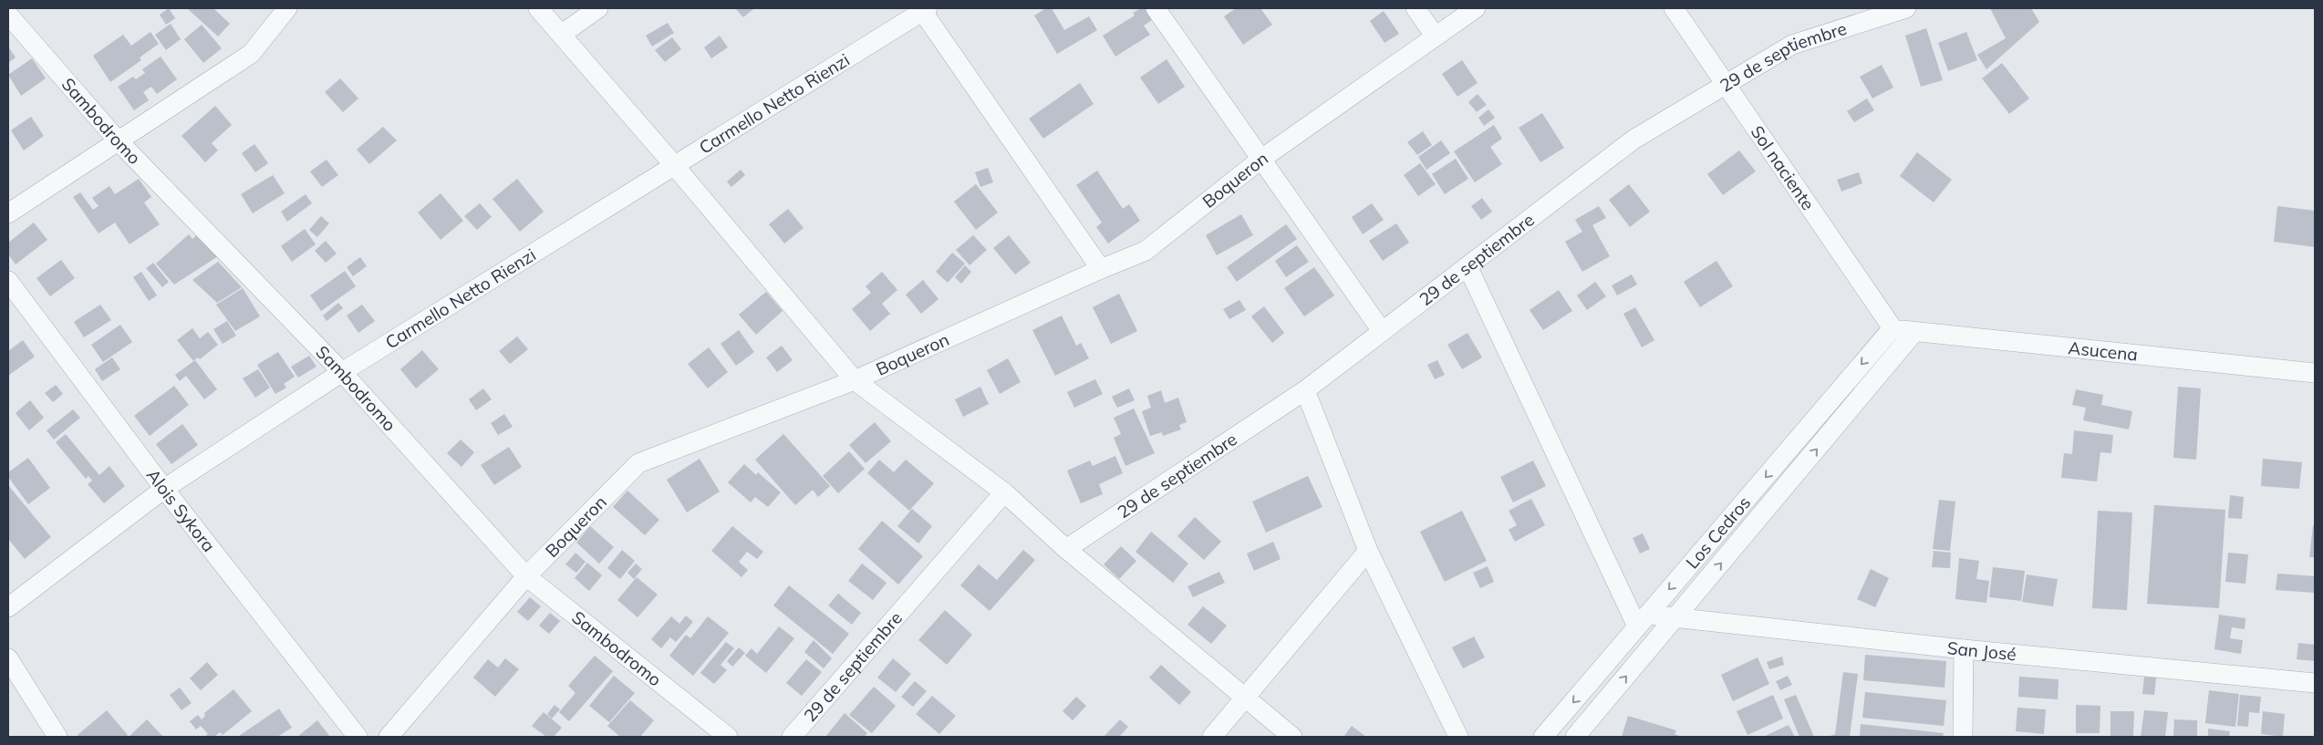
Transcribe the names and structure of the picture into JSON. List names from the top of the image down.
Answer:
{
  "streets": {
    "street": [
      "29 de septiembre",
      "Carmello Netto Rienzi",
      "Sambodromo",
      "Sol naciente",
      "Boqueron",
      "Asucena",
      "Alois Sykora",
      "Los Cedros",
      "San José"
    ]
  },
  "crossings": [
    ["29 de septiembre", "Sol naciente"],
    ["Carmello Netto Rienzi", "Sambodromo"],
    ["Carmello Netto Rienzi", "Alois Sykora"],
    ["Sambodromo", "Boqueron"],
    ["Sol naciente", "Asucena"],
    ["Sol naciente", "Los Cedros"],
    ["Asucena", "Los Cedros"],
    ["Los Cedros", "San José"]
  ]
}
